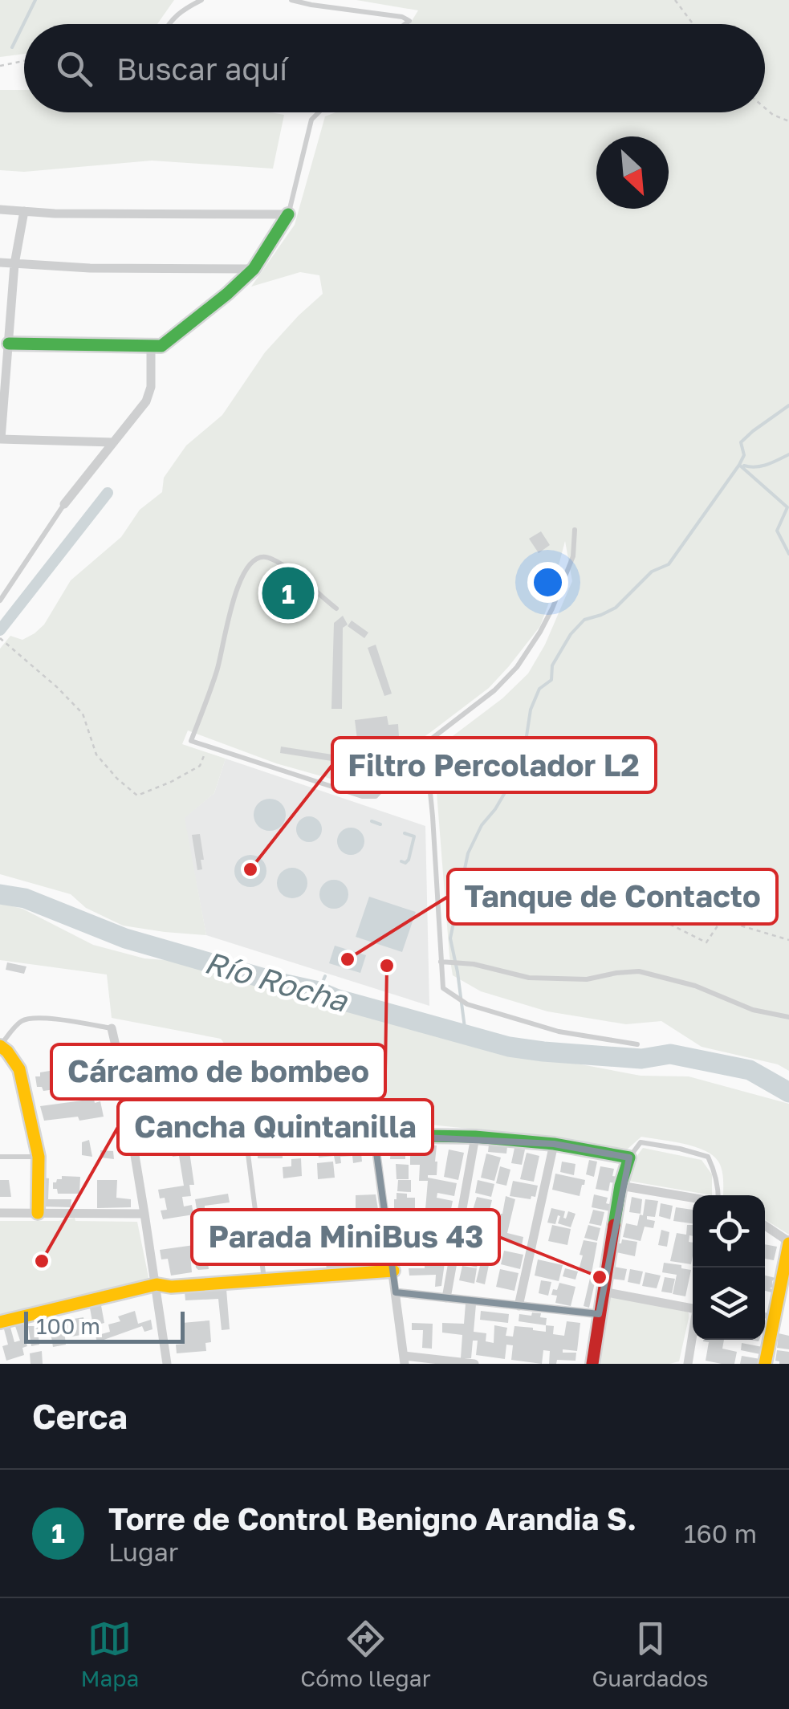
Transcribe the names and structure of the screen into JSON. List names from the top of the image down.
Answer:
{
  "water": ["Río Rocha"],
  "places": [
    "Filtro Percolador L2",
    "Tanque de Contacto",
    "Cárcamo de bombeo",
    "Cancha Quintanilla",
    "Parada MiniBus 43"
  ],
  "scale_bar": "100 m",
  "north": "bottom right",
  "page": {
    "search": "Buscar aquí",
    "pins": "1",
    "scale": "100 m",
    "heading": "Cerca",
    "list": [
      {
        "mark": "1",
        "name": "Torre de Control Benigno Arandia S.",
        "note": "Lugar",
        "value": "160 m"
      }
    ],
    "nav": ["Mapa", "Cómo llegar", "Guardados"]
  }
}
